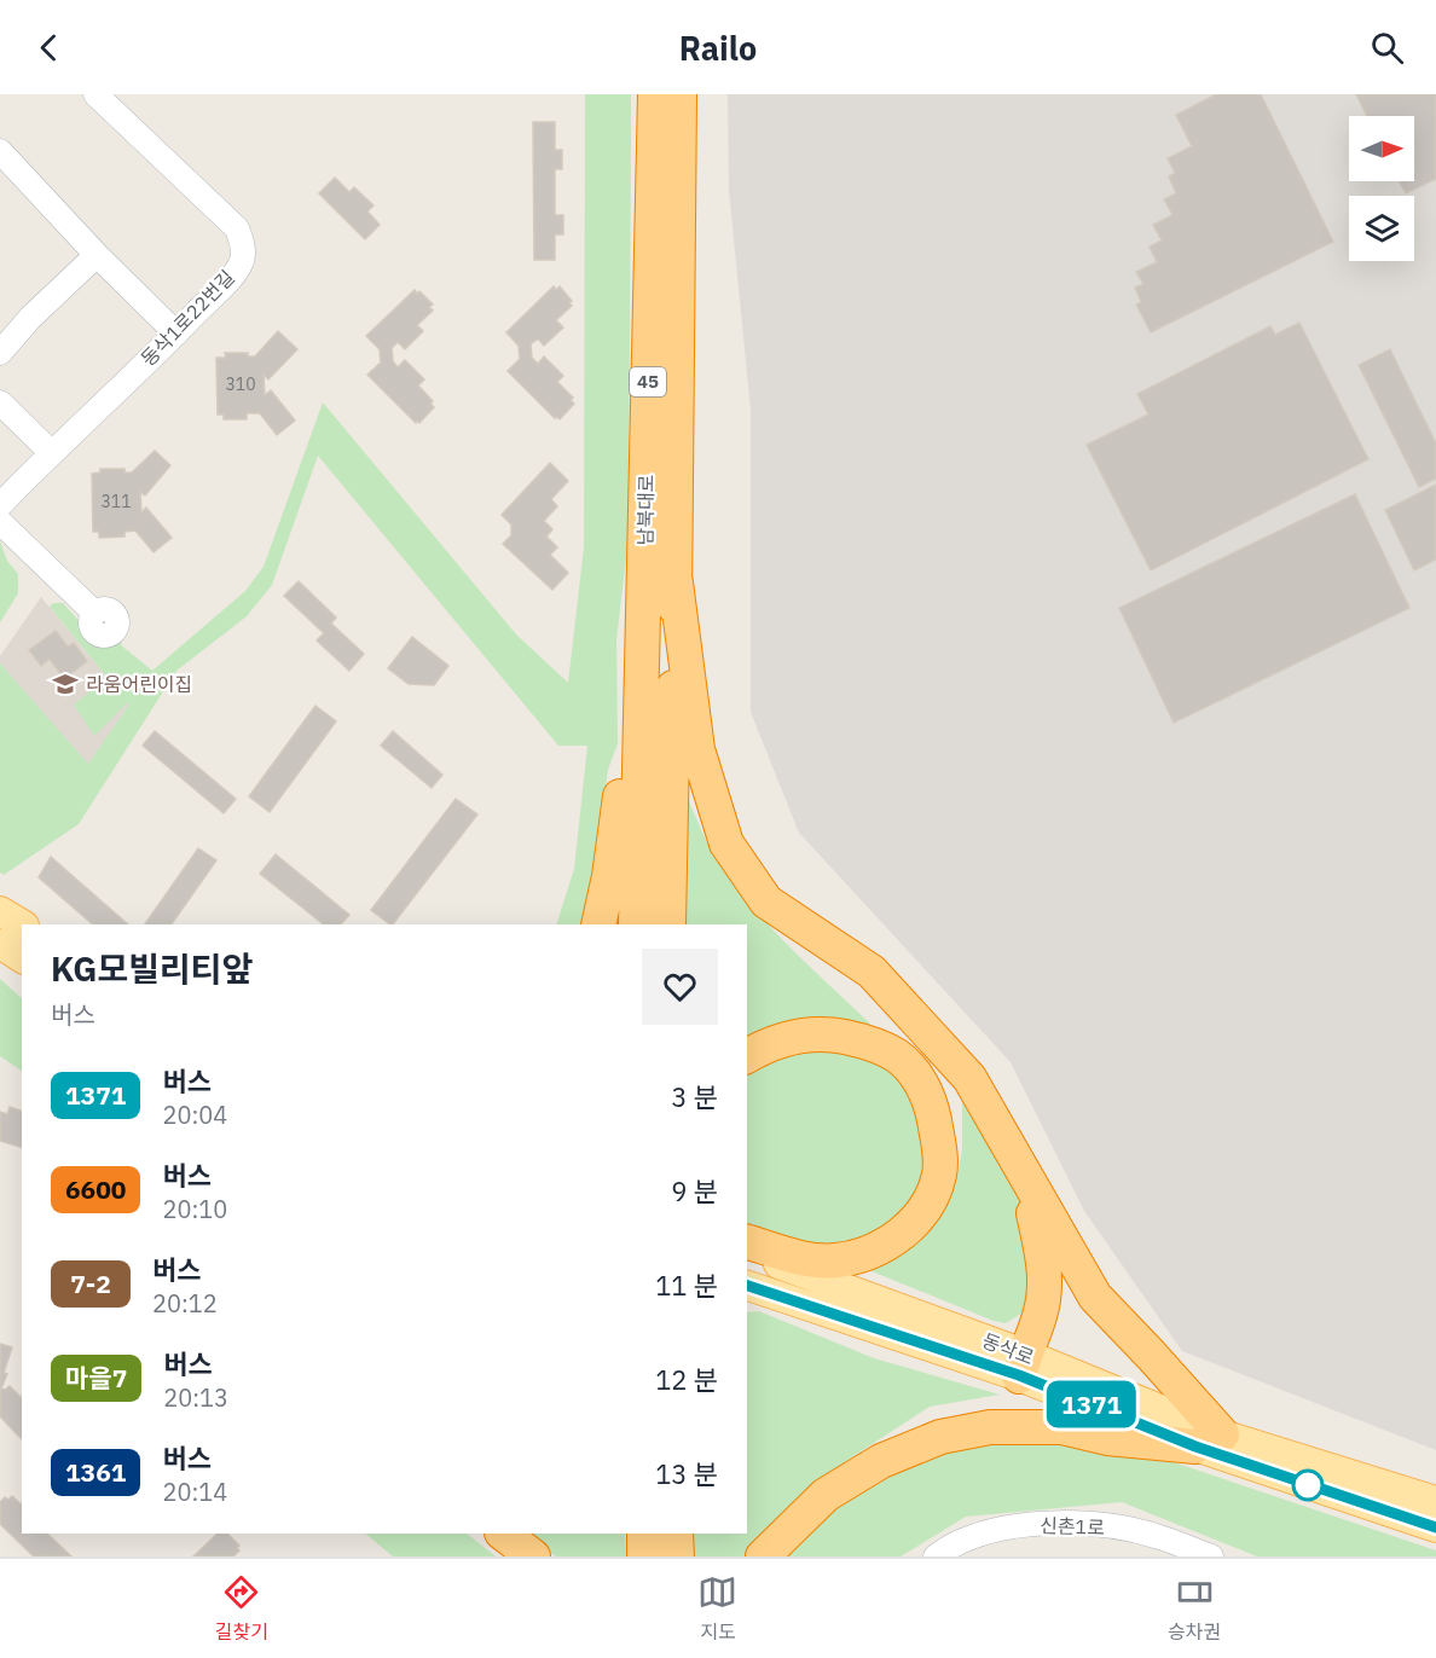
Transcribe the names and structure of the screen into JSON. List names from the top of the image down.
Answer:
{
  "streets": {
    "highway": ["45", "남북대로"],
    "main road": ["동삭로"],
    "street": ["동삭1로22번길", "신촌1로"]
  },
  "places": {
    "school or university": ["라움어린이집"]
  },
  "lines": ["bus line 1371"],
  "house_numbers": ["310", "311"],
  "north": "right",
  "page": {
    "header": "Railo",
    "on_map": "1371",
    "heading": ["KG모빌리티앞", "버스"],
    "list": [
      {
        "mark": "1371",
        "name": "버스",
        "note": "20:04",
        "value": "3 분"
      },
      {
        "mark": "6600",
        "name": "버스",
        "note": "20:10",
        "value": "9 분"
      },
      {
        "mark": "7-2",
        "name": "버스",
        "note": "20:12",
        "value": "11 분"
      },
      {
        "mark": "마을7",
        "name": "버스",
        "note": "20:13",
        "value": "12 분"
      },
      {
        "mark": "1361",
        "name": "버스",
        "note": "20:14",
        "value": "13 분"
      }
    ],
    "tabs": ["길찾기", "지도", "승차권"]
  }
}
